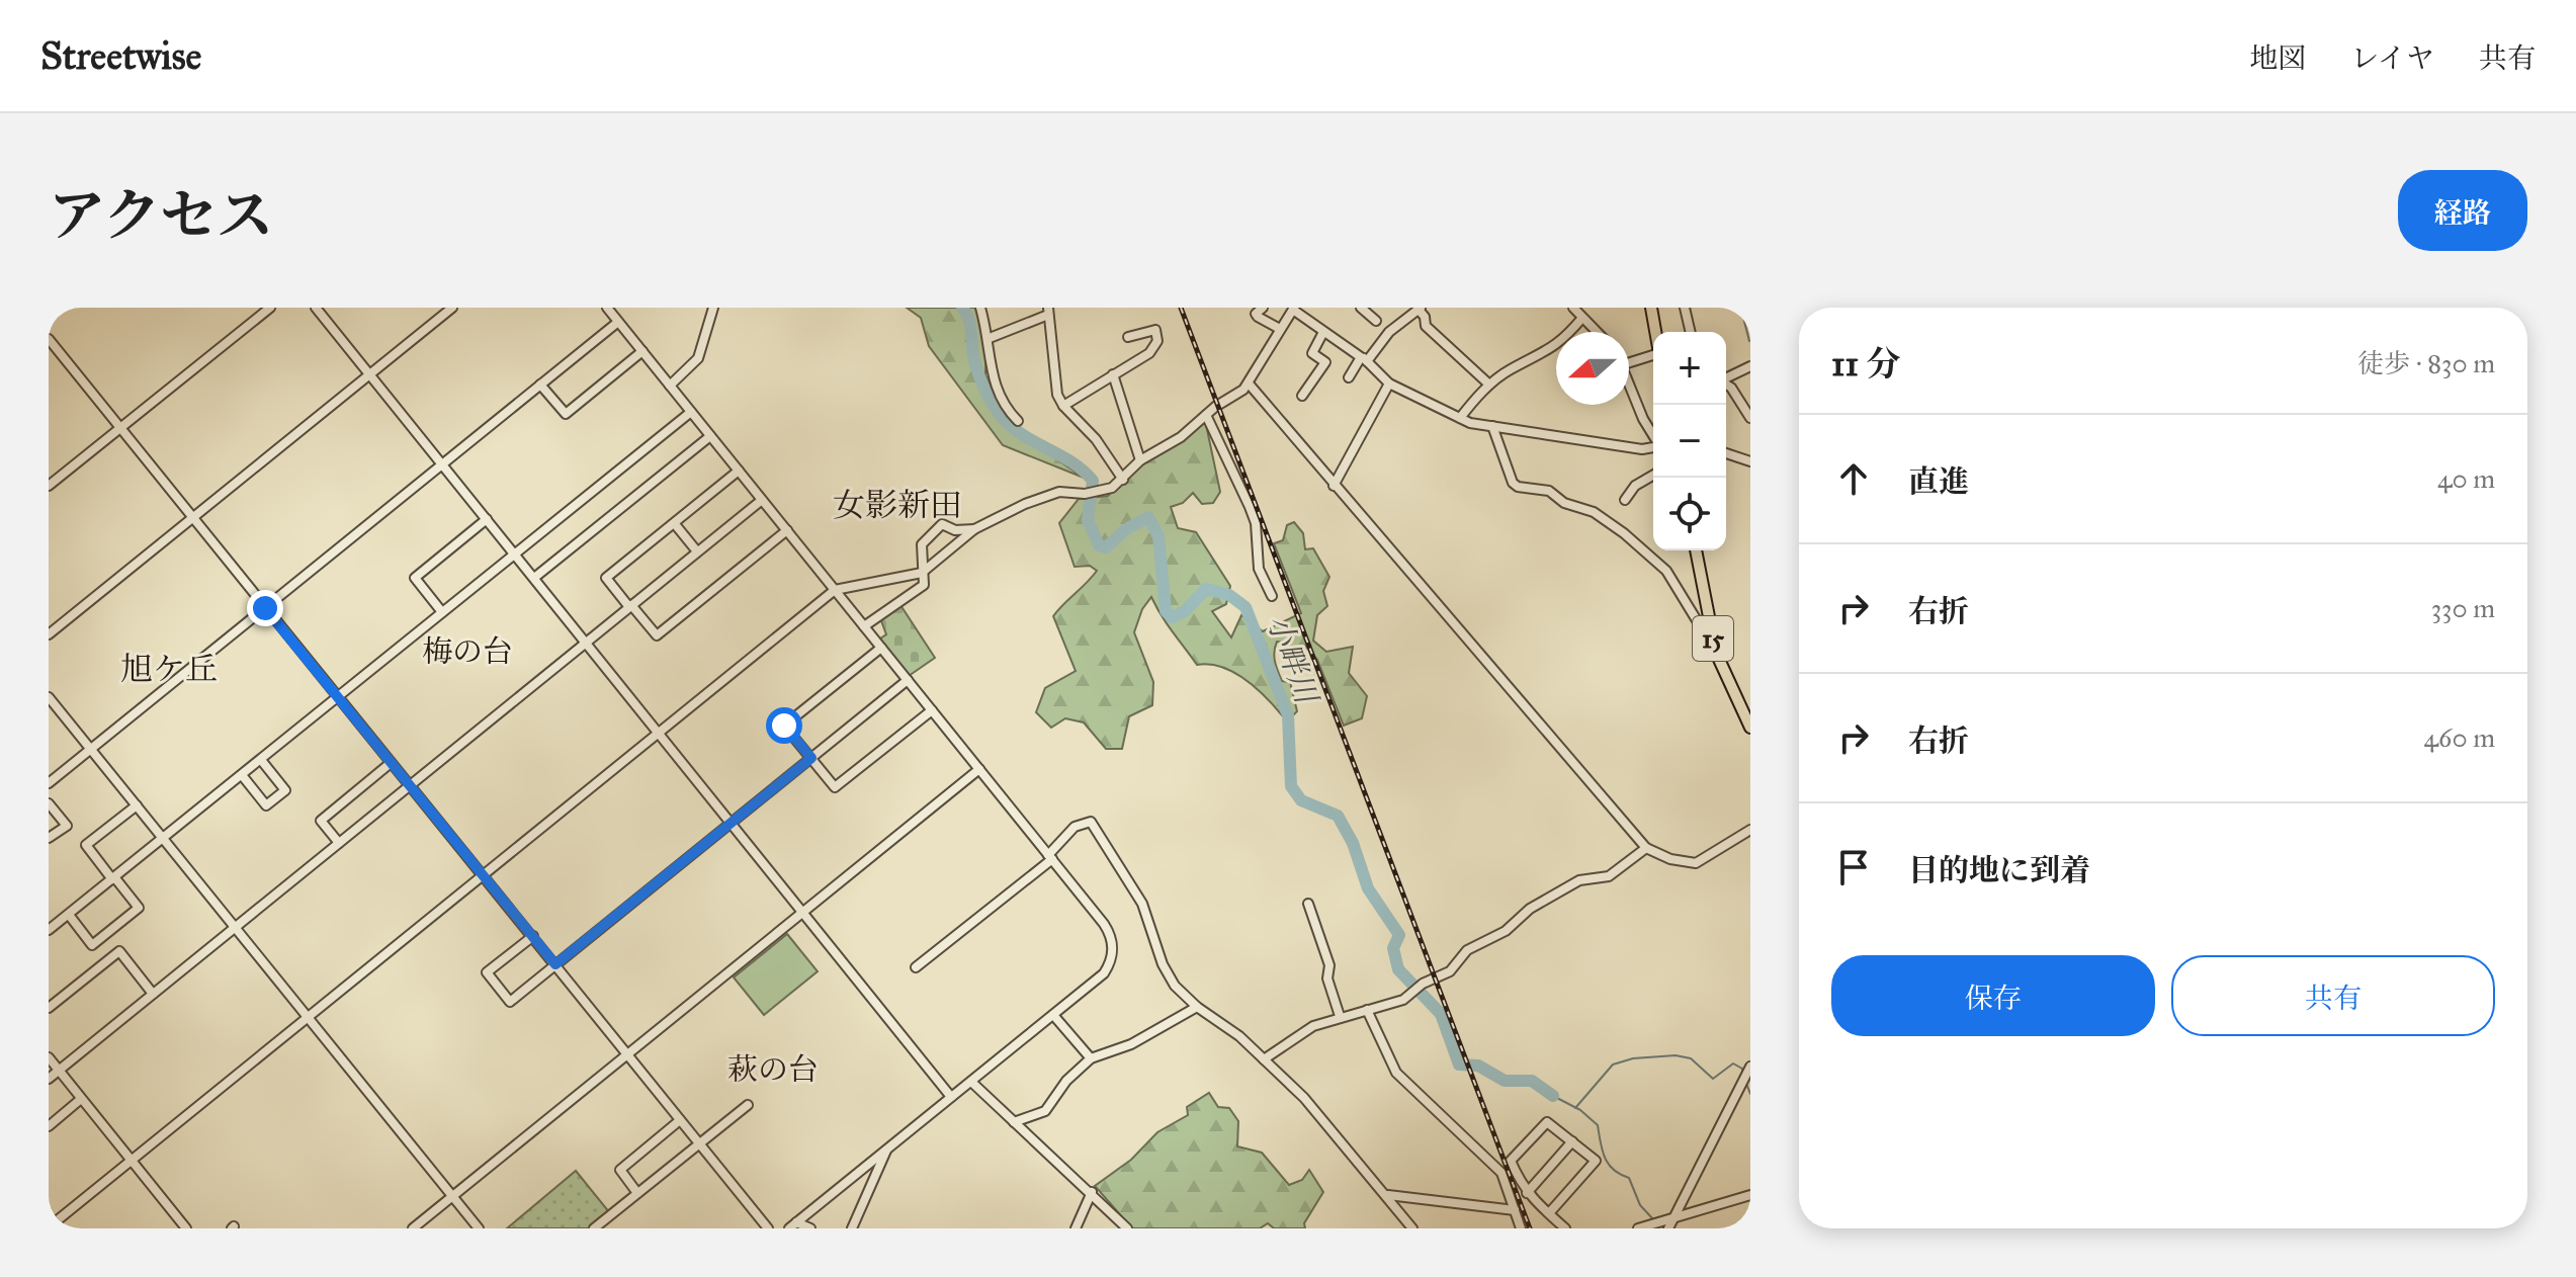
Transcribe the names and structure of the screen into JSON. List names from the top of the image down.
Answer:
{
  "streets": {
    "main road": ["15"]
  },
  "districts": [
    "女影新田",
    "梅の台",
    "旭ケ丘",
    "萩の台"
  ],
  "water": ["小畔川"],
  "north": "left",
  "page": {
    "header": "Streetwise",
    "nav": ["地図", "レイヤ", "共有"],
    "title": "アクセス",
    "buttons": [
      "経路",
      ["保存", "共有"]
    ],
    "heading": ["11 分", "徒歩 · 830 m"],
    "map_buttons": ["+", "−"],
    "list": [
      ["直進", "40 m"],
      ["右折", "330 m"],
      ["右折", "460 m"],
      "目的地に到着"
    ]
  }
}
